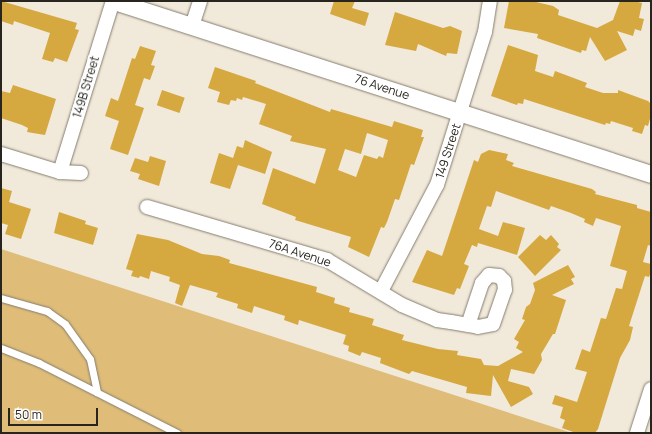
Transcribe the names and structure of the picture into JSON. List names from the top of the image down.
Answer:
{
  "streets": {
    "street": [
      "149B Street",
      "76 Avenue",
      "149 Street",
      "76A Avenue"
    ]
  },
  "crossings": [
    ["149B Street", "76 Avenue"],
    ["76 Avenue", "149 Street"],
    ["149 Street", "76A Avenue"]
  ],
  "scale_bar": "50 m"
}
